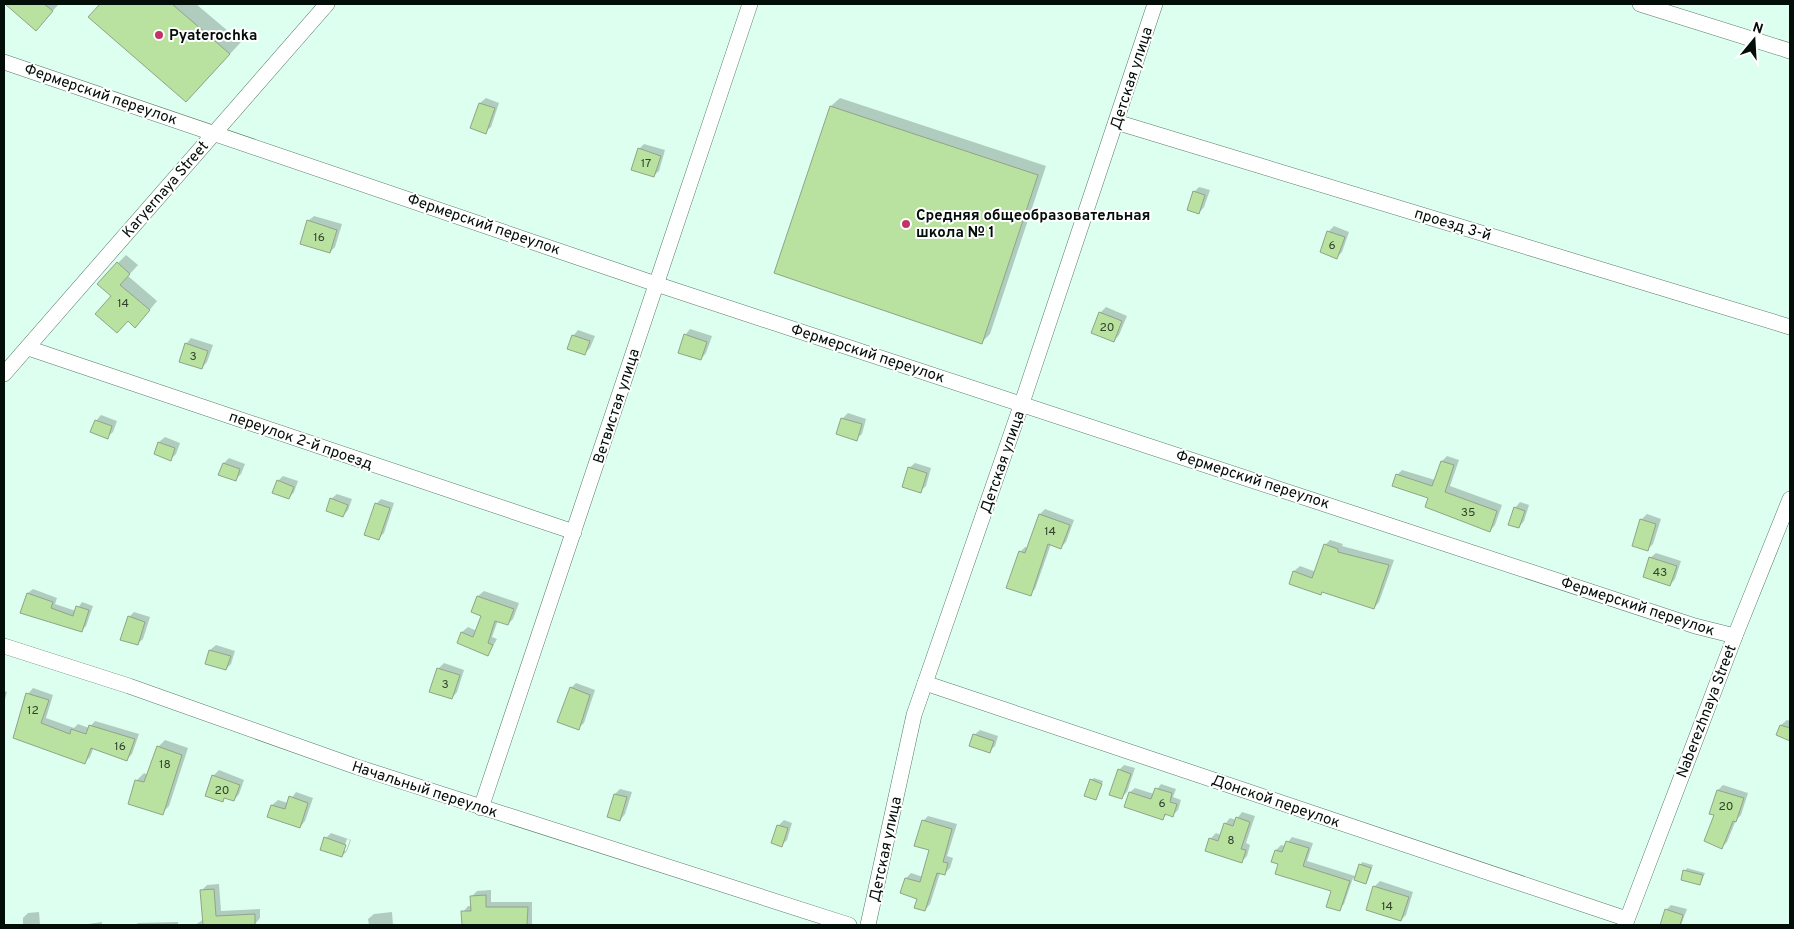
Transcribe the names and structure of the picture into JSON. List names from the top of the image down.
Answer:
{
  "streets": {
    "street": [
      "Детская улица",
      "Фермерский переулок",
      "Karyernaya Street",
      "проезд 3-й",
      "Ветвистая улица",
      "переулок 2-й проезд",
      "Naberezhnaya Street",
      "Начальный переулок",
      "Донской переулок"
    ]
  },
  "crossings": [
    ["Детская улица", "Фермерский переулок"],
    ["Детская улица", "проезд 3-й"],
    ["Детская улица", "Донской переулок"],
    ["Фермерский переулок", "Karyernaya Street"],
    ["Фермерский переулок", "Ветвистая улица"],
    ["Фермерский переулок", "Naberezhnaya Street"],
    ["Karyernaya Street", "переулок 2-й проезд"],
    ["Ветвистая улица", "переулок 2-й проезд"],
    ["Ветвистая улица", "Начальный переулок"],
    ["Naberezhnaya Street", "Донской переулок"]
  ],
  "places": ["Pyaterochka", "Средняя общеобразовательная школа № 1"],
  "house_numbers": [
    "17",
    "16",
    "6",
    "14",
    "20",
    "3",
    "35",
    "14",
    "43",
    "3",
    "12",
    "16",
    "18",
    "20",
    "6",
    "20",
    "8",
    "14"
  ],
  "north": "top"
}
